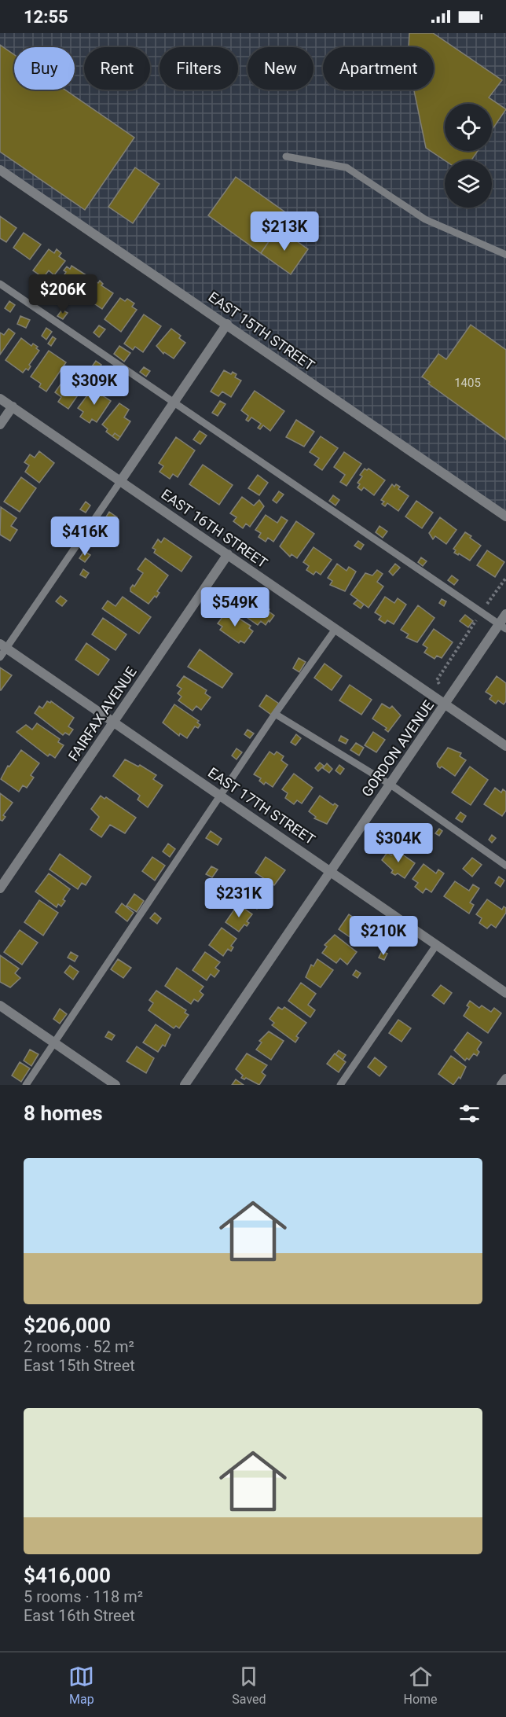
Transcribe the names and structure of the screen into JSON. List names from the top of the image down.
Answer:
{
  "streets": {
    "street": [
      "EAST 15TH STREET",
      "EAST 16TH STREET",
      "FAIRFAX AVENUE",
      "GORDON AVENUE",
      "EAST 17TH STREET"
    ]
  },
  "crossings": [
    ["EAST 16TH STREET", "FAIRFAX AVENUE"],
    ["EAST 16TH STREET", "GORDON AVENUE"],
    ["FAIRFAX AVENUE", "EAST 17TH STREET"],
    ["GORDON AVENUE", "EAST 17TH STREET"]
  ],
  "house_numbers": ["1405"],
  "page": {
    "status": "12:55",
    "chip": [
      "Buy",
      "Rent",
      "Filters",
      "New",
      "Apartment"
    ],
    "price": [
      "$213K",
      "$206K",
      "$309K",
      "$416K",
      "$549K",
      "$304K",
      "$231K",
      "$210K"
    ],
    "heading": "8 homes",
    "list": [
      {
        "name": "$206,000",
        "note": "2 rooms · 52 m² · East 15th Street"
      },
      {
        "name": "$416,000",
        "note": "5 rooms · 118 m² · East 16th Street"
      }
    ],
    "tabs": ["Map", "Saved", "Home"]
  }
}
